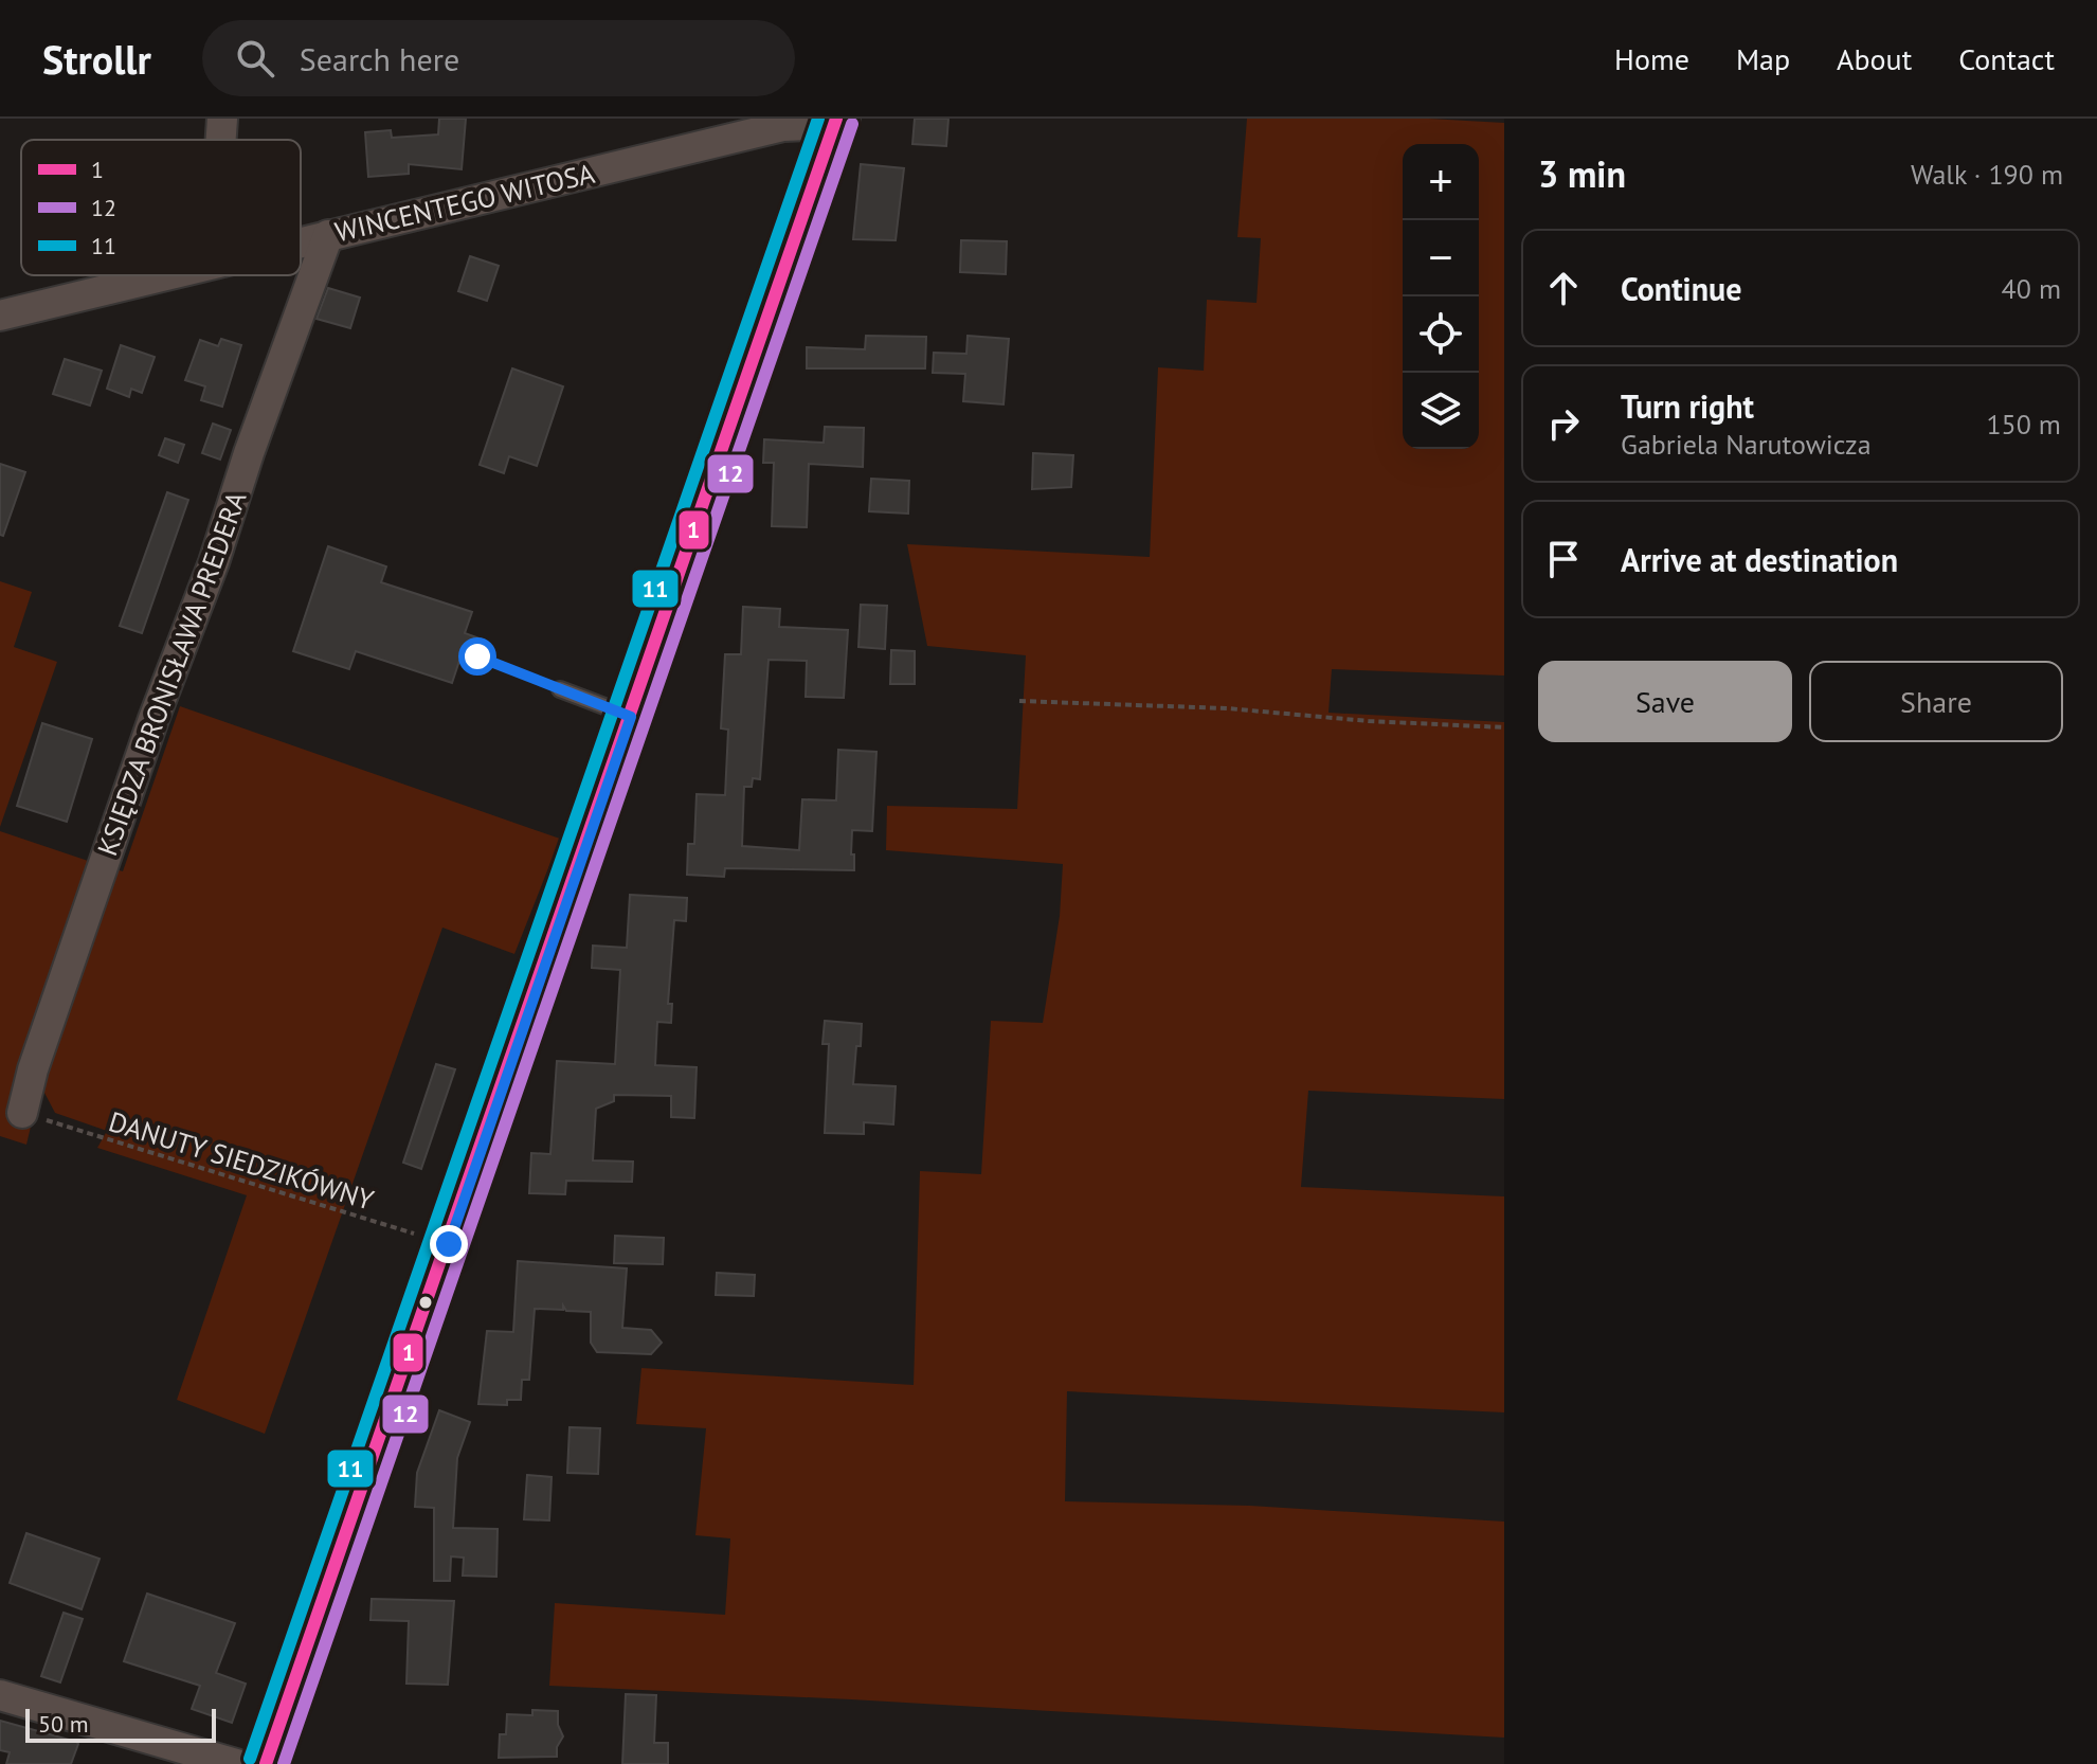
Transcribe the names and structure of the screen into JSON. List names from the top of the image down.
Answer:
{
  "streets": {
    "street": ["WINCENTEGO WITOSA", "KSIĘDZA BRONISŁAWA PREDERA"],
    "path": ["DANUTY SIEDZIKÓWNY"]
  },
  "crossings": [
    ["WINCENTEGO WITOSA", "KSIĘDZA BRONISŁAWA PREDERA"],
    ["KSIĘDZA BRONISŁAWA PREDERA", "DANUTY SIEDZIKÓWNY"]
  ],
  "lines": ["transit line 1", "transit line 11", "transit line 12"],
  "legend": ["1", "12", "11"],
  "scale_bar": "50 m",
  "page": {
    "header": "Strollr",
    "search": "Search here",
    "nav": [
      "Home",
      "Map",
      "About",
      "Contact"
    ],
    "heading": ["3 min", "Walk · 190 m"],
    "map_buttons": ["+", "−"],
    "list": [
      ["Continue", "40 m"],
      ["Turn right", "Gabriela Narutowicza", "150 m"],
      "Arrive at destination"
    ],
    "buttons": ["Save", "Share"],
    "scale": "50 m"
  }
}
